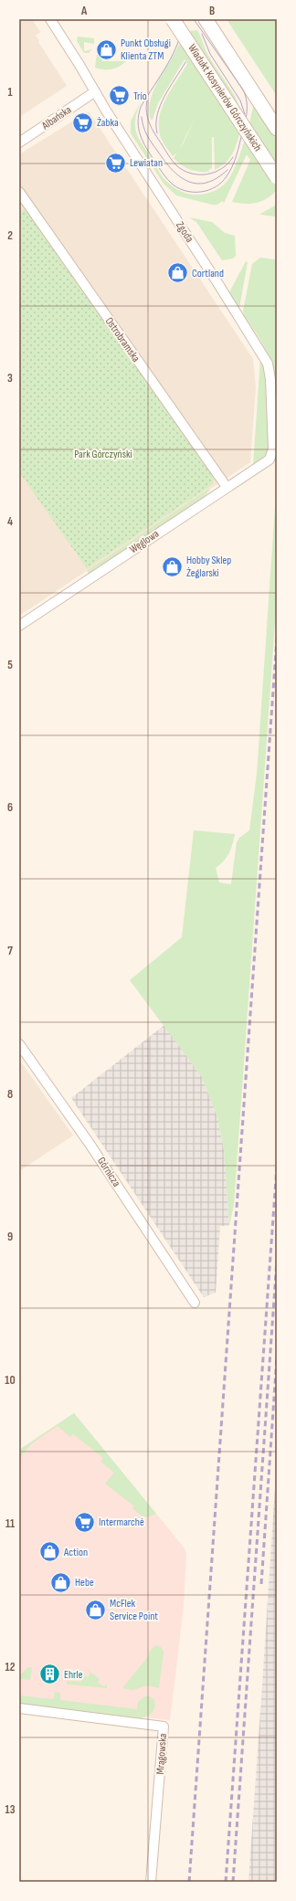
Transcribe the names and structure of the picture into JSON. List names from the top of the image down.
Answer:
{
  "streets": {
    "main road": ["Wiadukt Kosynierów Górczyńskich"],
    "street": [
      "Albańska",
      "Zgoda",
      "Ostrobramska",
      "Węglowa",
      "Górnicza",
      "Mrągowska"
    ]
  },
  "crossings": [
    ["Albańska", "Zgoda"],
    ["Zgoda", "Węglowa"],
    ["Ostrobramska", "Węglowa"]
  ],
  "parks": ["Park Górczyński"],
  "places": {
    "shop": [
      "Punkt Obsługi Klienta ZTM",
      "Cortland",
      "Hobby Sklep Żeglarski",
      "Action",
      "Hebe",
      "McFlek Service Point"
    ],
    "supermarket": [
      "Trio",
      "Żabka",
      "Lewiatan",
      "Intermarché"
    ],
    "building": ["Ehrle"]
  },
  "grid": {
    "columns": ["A", "B"],
    "rows": [
      "1",
      "2",
      "3",
      "4",
      "5",
      "6",
      "7",
      "8",
      "9",
      "10",
      "11",
      "12",
      "13"
    ]
  }
}
